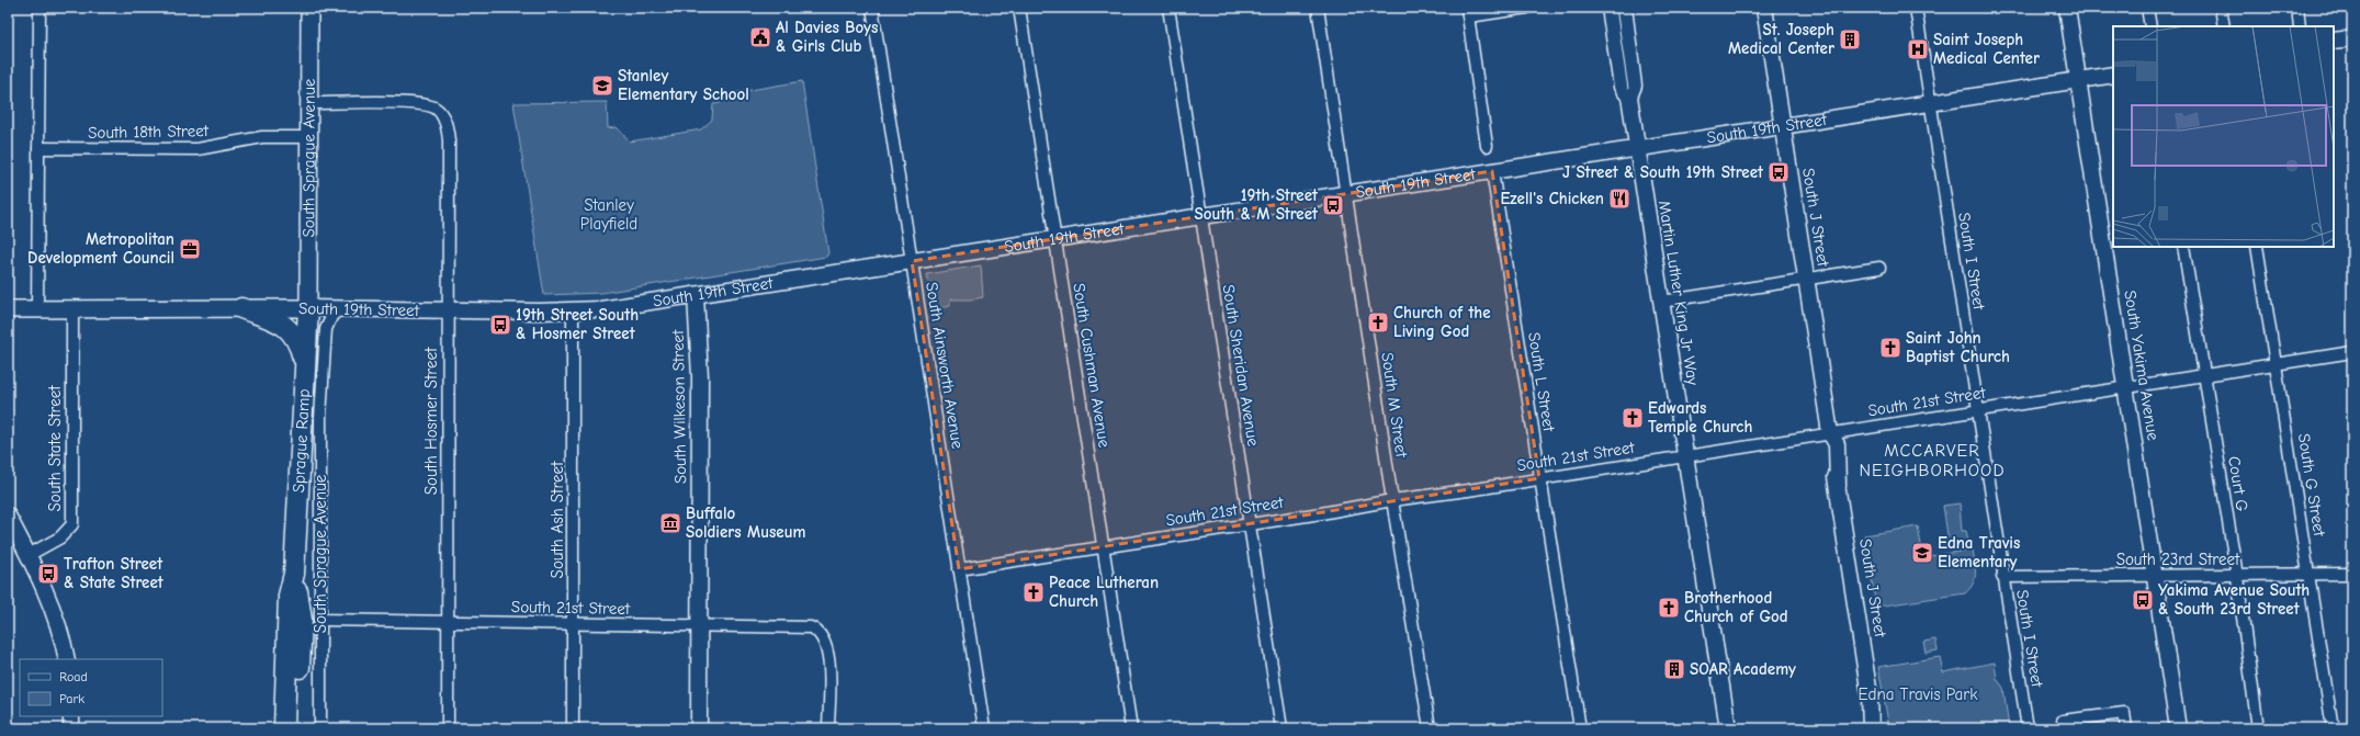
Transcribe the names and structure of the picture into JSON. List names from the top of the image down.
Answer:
{
  "streets": {
    "highway": ["Sprague Ramp"],
    "main road": [
      "South 19th Street",
      "South Sprague Avenue",
      "South J Street",
      "Martin Luther King Jr Way",
      "South Yakima Avenue",
      "South Wilkeson Street"
    ],
    "street": [
      "South 18th Street",
      "South I Street",
      "South Ainsworth Avenue",
      "South Cushman Avenue",
      "South Sheridan Avenue",
      "South L Street",
      "South 21st Street",
      "South M Street",
      "South Hosmer Street",
      "South State Street",
      "Court G",
      "South G Street",
      "South Ash Street",
      "South 23rd Street"
    ]
  },
  "crossings": [
    ["South 19th Street", "South Sprague Avenue"],
    ["South 19th Street", "South J Street"],
    ["South 19th Street", "South I Street"],
    ["South 19th Street", "Martin Luther King Jr Way"],
    ["South 19th Street", "South Ainsworth Avenue"],
    ["South 19th Street", "South Cushman Avenue"],
    ["South 19th Street", "South Sheridan Avenue"],
    ["South 19th Street", "South Yakima Avenue"],
    ["South 19th Street", "South L Street"],
    ["South 19th Street", "South M Street"],
    ["South 19th Street", "South Wilkeson Street"],
    ["South 19th Street", "South Hosmer Street"],
    ["South 19th Street", "Sprague Ramp"],
    ["South 19th Street", "South State Street"],
    ["South 19th Street", "South Ash Street"],
    ["South 18th Street", "South Sprague Avenue"],
    ["South Sprague Avenue", "South 21st Street"],
    ["South Sprague Avenue", "South Hosmer Street"],
    ["South Sprague Avenue", "Sprague Ramp"],
    ["South J Street", "South 21st Street"],
    ["South I Street", "South 21st Street"],
    ["South I Street", "South 23rd Street"],
    ["Martin Luther King Jr Way", "South 21st Street"],
    ["South Ainsworth Avenue", "South 21st Street"],
    ["South Cushman Avenue", "South 21st Street"],
    ["South Sheridan Avenue", "South 21st Street"],
    ["South Yakima Avenue", "South 21st Street"],
    ["South Yakima Avenue", "South 23rd Street"],
    ["South L Street", "South 21st Street"],
    ["South 21st Street", "South M Street"],
    ["South 21st Street", "South Wilkeson Street"],
    ["South 21st Street", "South Hosmer Street"],
    ["South 21st Street", "Court G"],
    ["South 21st Street", "South G Street"],
    ["South 21st Street", "South Ash Street"],
    ["Court G", "South 23rd Street"],
    ["South G Street", "South 23rd Street"]
  ],
  "districts": ["MCCARVER NEIGHBORHOOD"],
  "parks": ["Stanley Playfield", "Edna Travis Park"],
  "places": {
    "public building": ["Al Davies Boys & Girls Club"],
    "building": ["St. Joseph Medical Center", "SOAR Academy"],
    "hospital": ["Saint Joseph Medical Center"],
    "school or university": ["Stanley Elementary School", "Edna Travis Elementary"],
    "bus stop": [
      "J Street & South 19th Street",
      "19th Street South & M Street",
      "19th Street South & Hosmer Street",
      "Trafton Street & State Street",
      "Yakima Avenue South & South 23rd Street"
    ],
    "restaurant": ["Ezell's Chicken"],
    "office": ["Metropolitan Development Council"],
    "church": [
      "Church of the Living God",
      "Saint John Baptist Church",
      "Edwards Temple Church",
      "Peace Lutheran Church",
      "Brotherhood Church of God"
    ],
    "museum": ["Buffalo Soldiers Museum"]
  },
  "legend": ["Road", "Park"]
}
